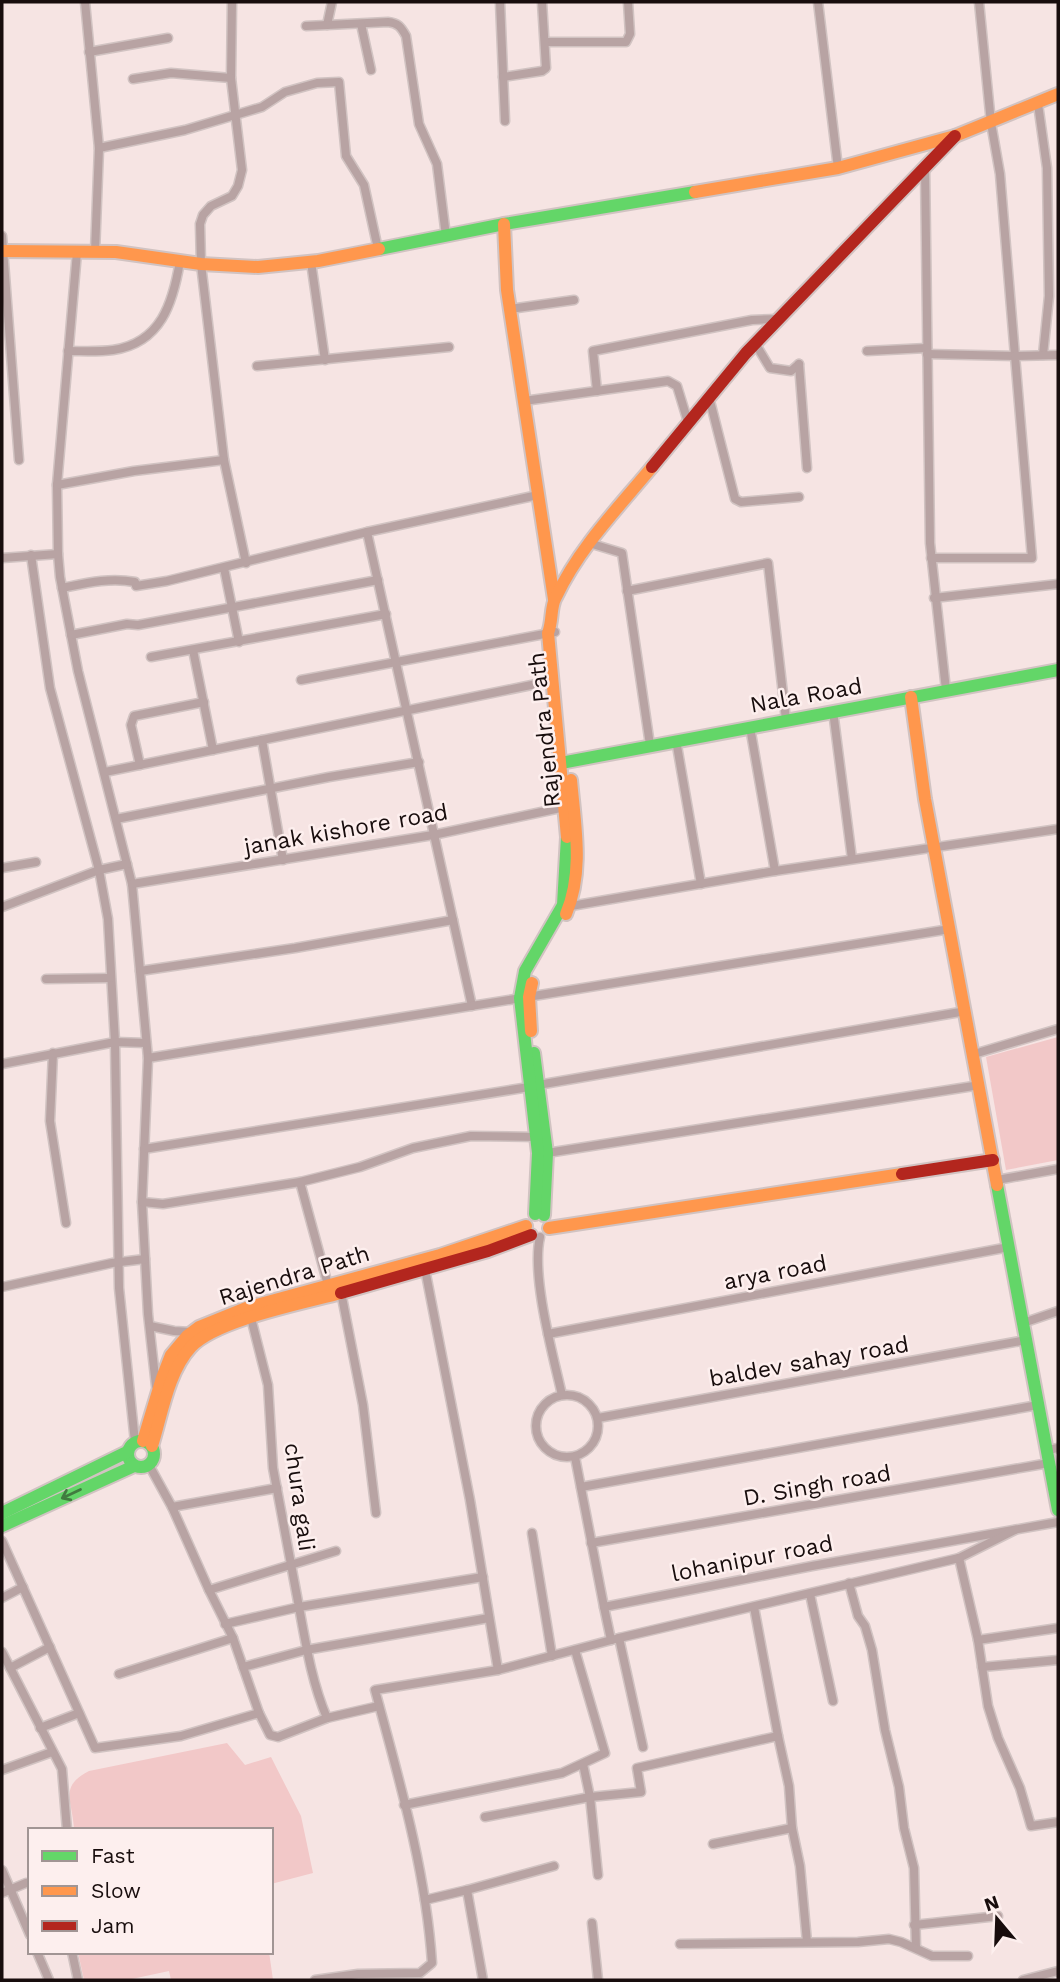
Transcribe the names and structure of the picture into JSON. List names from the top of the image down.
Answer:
{
  "streets": {
    "main road": ["Nala Road", "Rajendra Path"],
    "street": [
      "janak kishore road",
      "arya road",
      "baldev sahay road",
      "D. Singh road",
      "chura gali",
      "lohanipur road"
    ]
  },
  "crossings": [
    ["Nala Road", "Rajendra Path"],
    ["Rajendra Path", "janak kishore road"],
    ["Rajendra Path", "chura gali"]
  ],
  "legend": ["Fast", "Slow", "Jam"],
  "north": "top"
}
